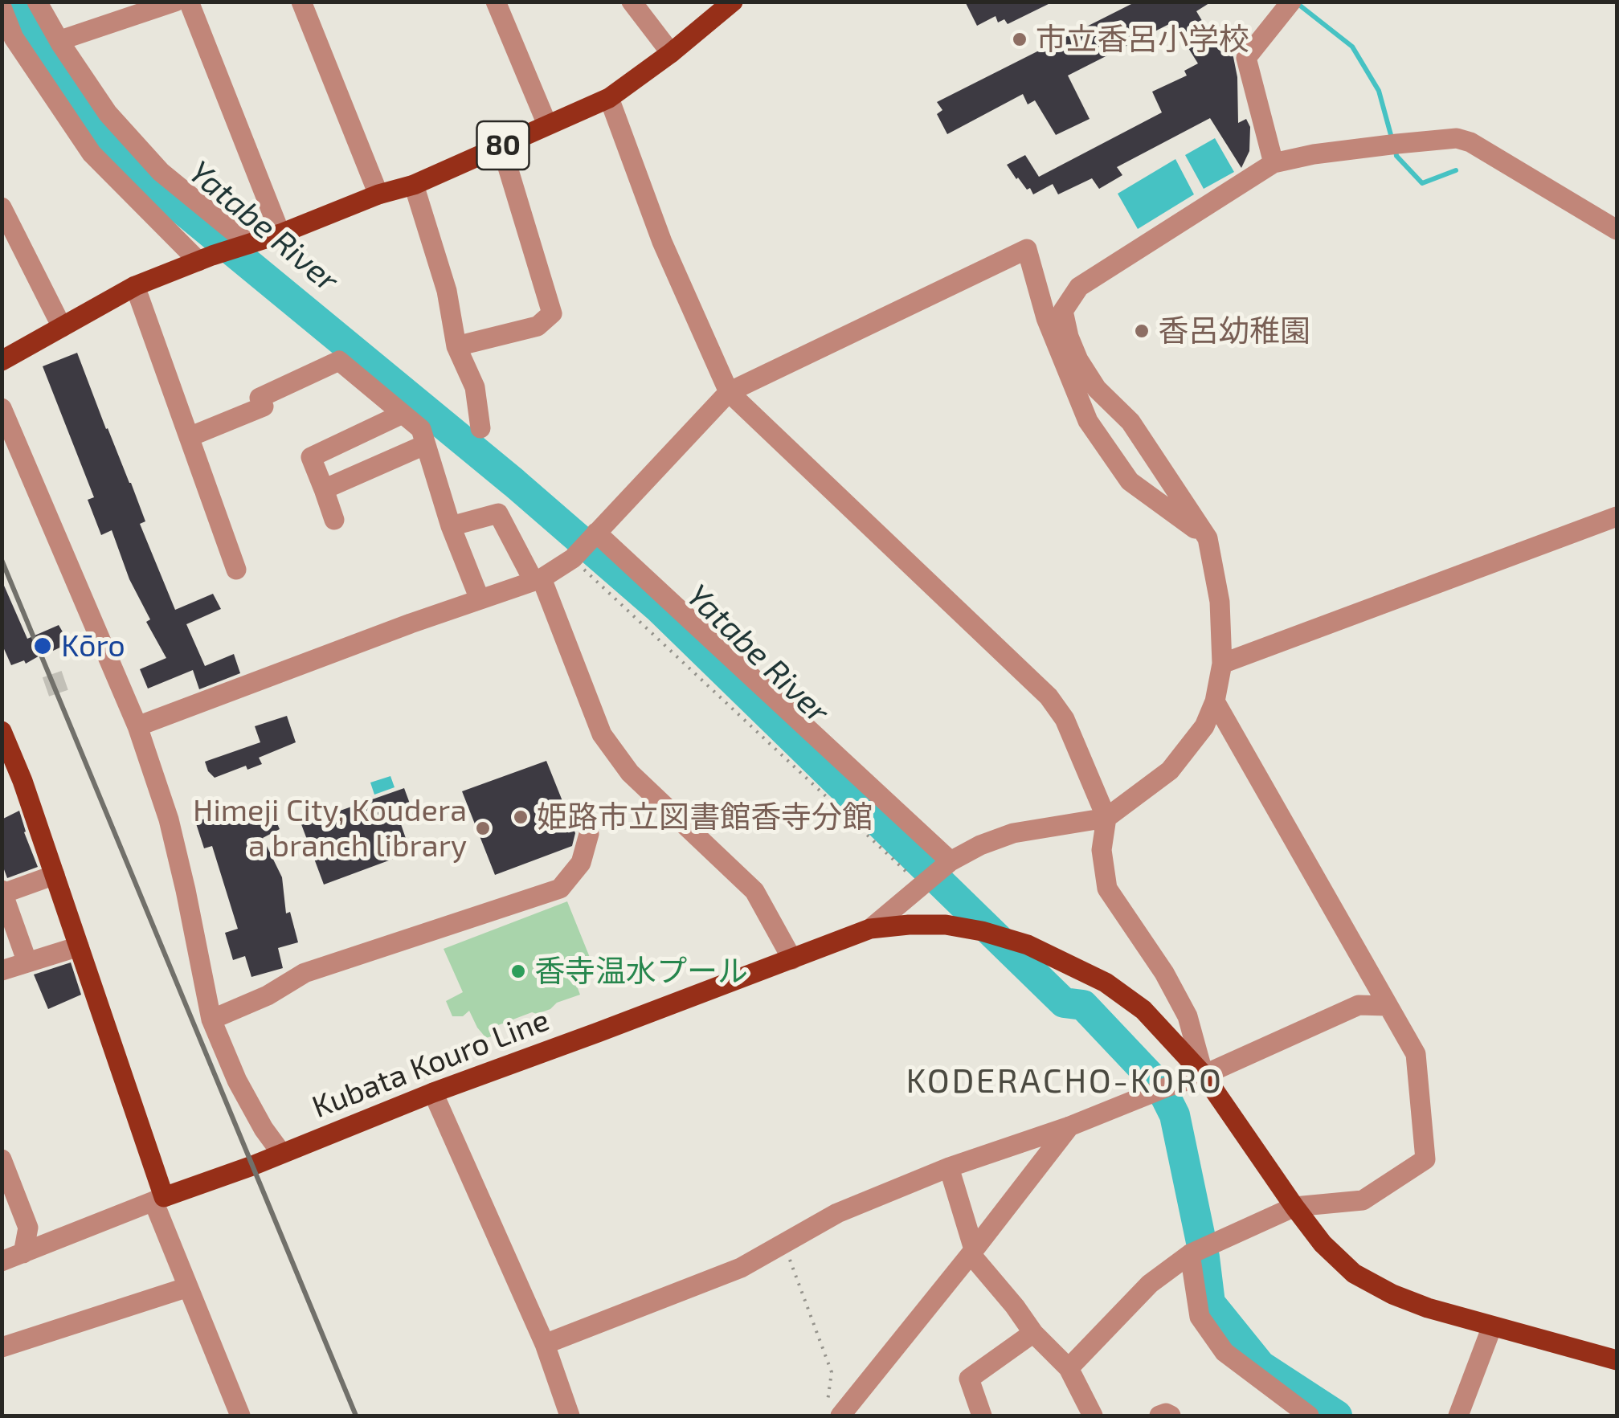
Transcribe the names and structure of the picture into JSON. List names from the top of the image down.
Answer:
{
  "streets": {
    "main road": ["80", "Kubata Kouro Line"]
  },
  "districts": ["KODERACHO-KORO"],
  "water": ["Yatabe River"],
  "places": [
    "市立香呂小学校",
    "香呂幼稚園",
    "Kōro",
    "姫路市立図書館香寺分館",
    "Himeji City, Koudera a branch library",
    "香寺温水プール"
  ]
}
